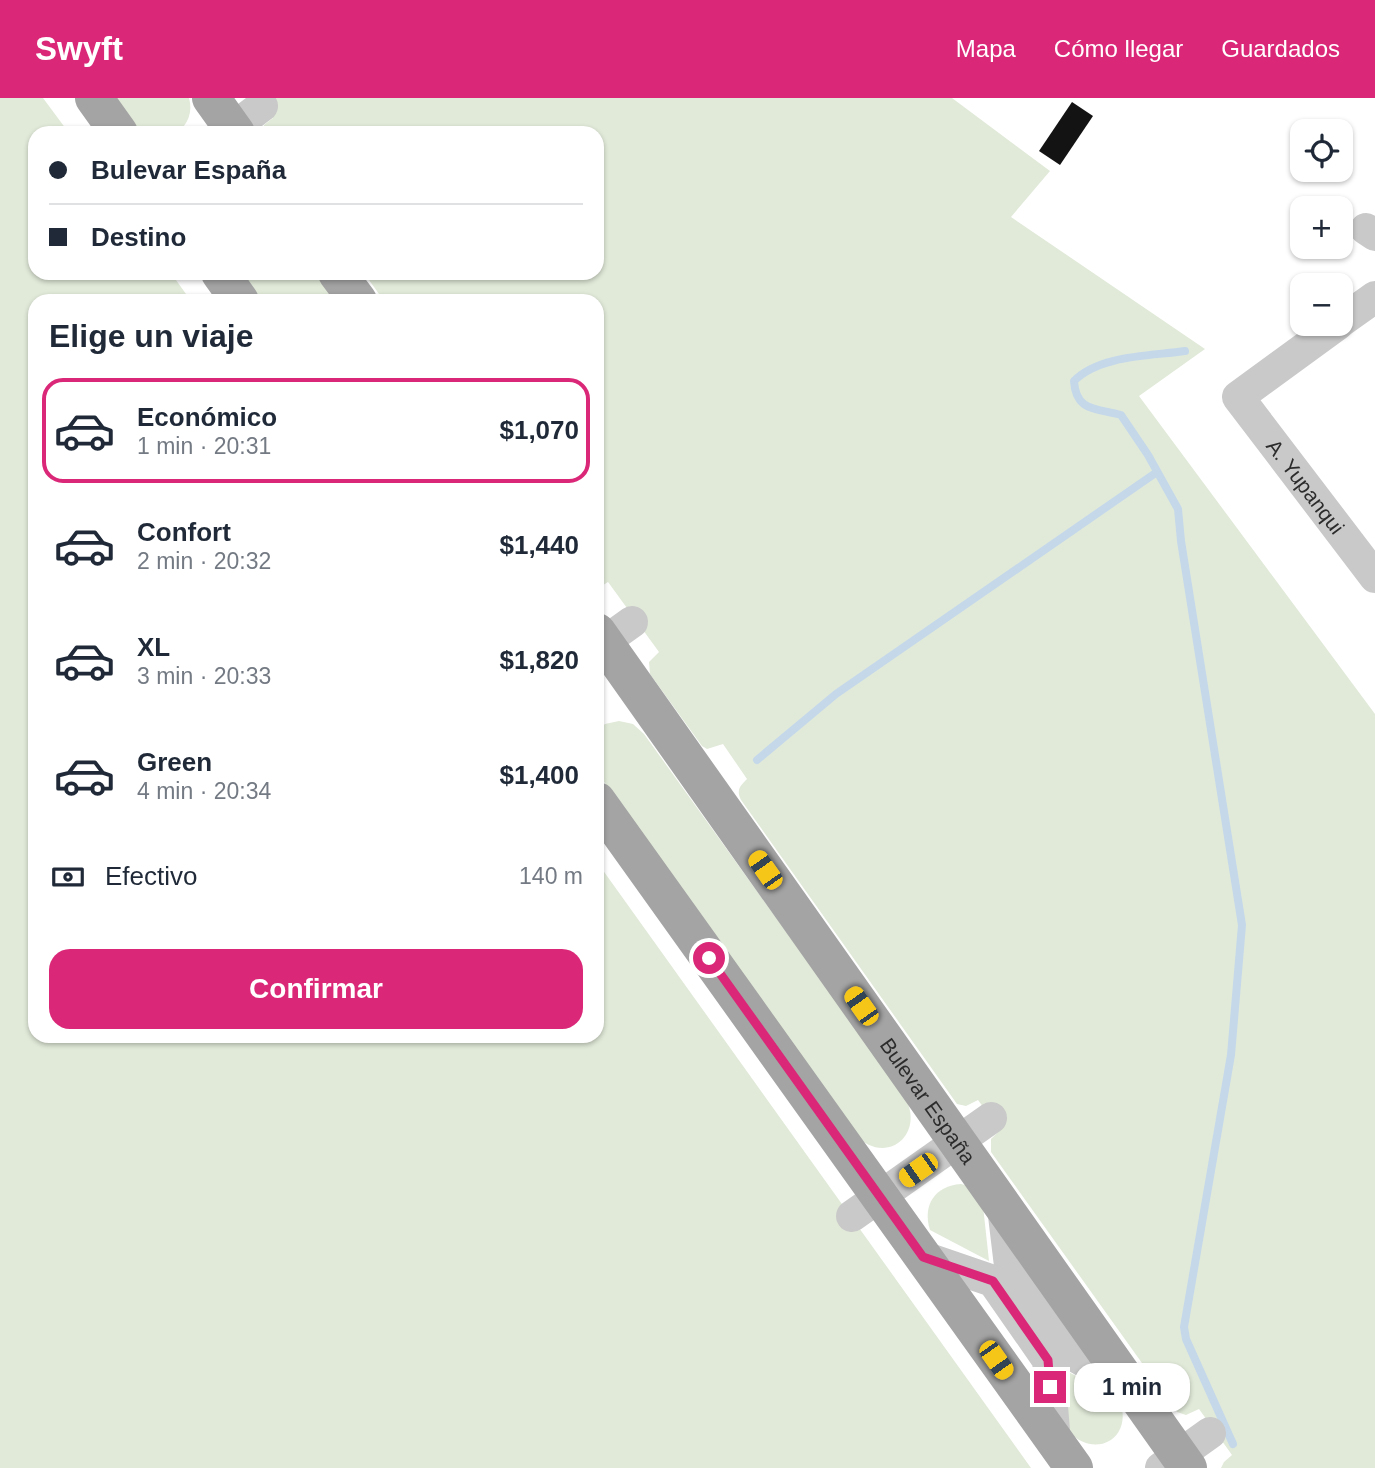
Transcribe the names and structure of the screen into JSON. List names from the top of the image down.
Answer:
{
  "streets": {
    "main road": ["Bulevar España"],
    "street": ["A. Yupanqui"]
  },
  "page": {
    "header": "Swyft",
    "nav": ["Mapa", "Cómo llegar", "Guardados"],
    "map_buttons": ["+", "−"],
    "banner": ["Bulevar España", "Destino"],
    "heading": "Elige un viaje",
    "list": [
      {
        "name": "Económico",
        "note": "1 min · 20:31",
        "value": "$1,070"
      },
      {
        "name": "Confort",
        "note": "2 min · 20:32",
        "value": "$1,440"
      },
      {
        "name": "XL",
        "note": "3 min · 20:33",
        "value": "$1,820"
      },
      {
        "name": "Green",
        "note": "4 min · 20:34",
        "value": "$1,400"
      }
    ],
    "pay": ["Efectivo", "140 m"],
    "buttons": "Confirmar",
    "bubble": "1 min"
  }
}
